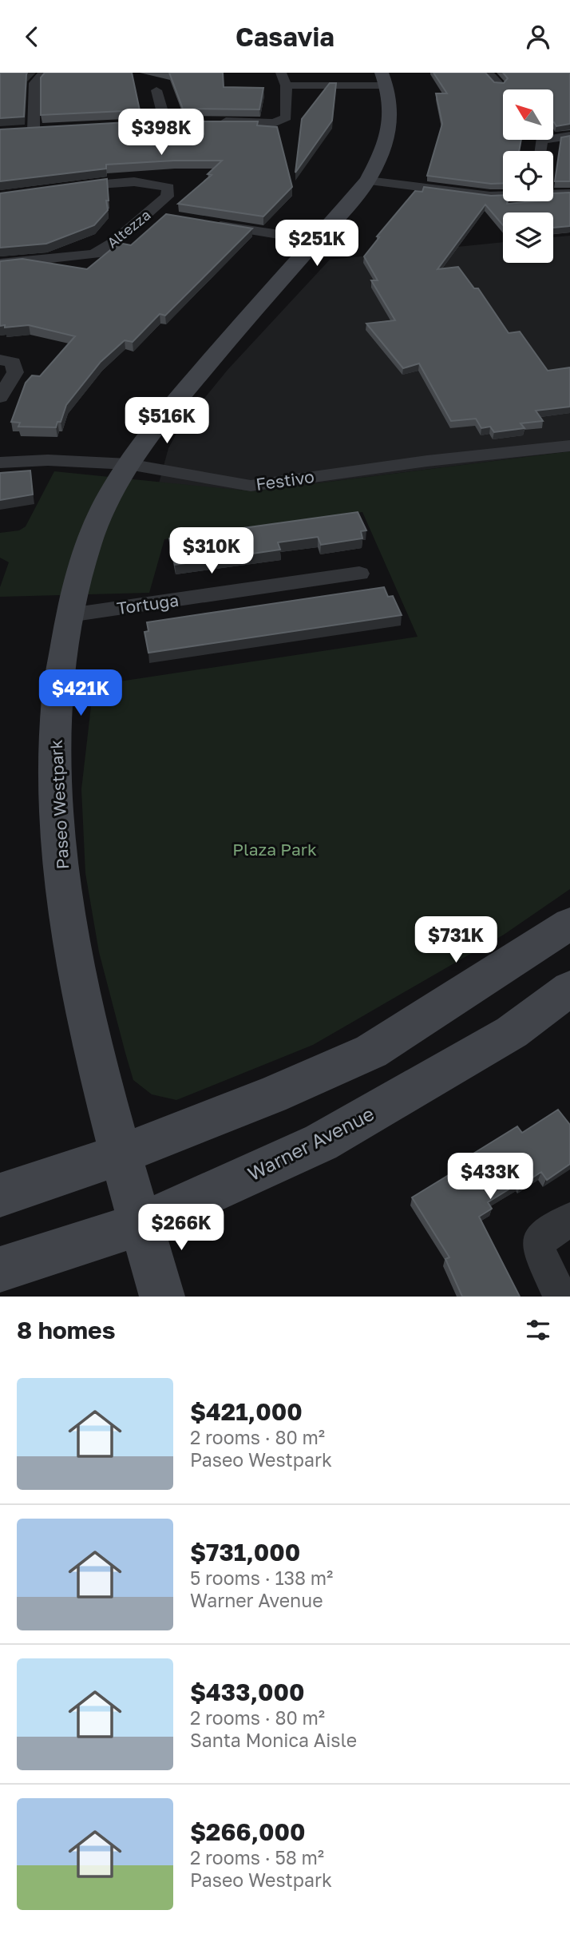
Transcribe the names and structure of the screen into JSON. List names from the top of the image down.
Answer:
{
  "streets": {
    "street": [
      "Altezza",
      "Festivo",
      "Tortuga",
      "Paseo Westpark",
      "Warner Avenue"
    ]
  },
  "crossings": [
    ["Festivo", "Paseo Westpark"],
    ["Tortuga", "Paseo Westpark"],
    ["Paseo Westpark", "Warner Avenue"]
  ],
  "parks": ["Plaza Park"],
  "north": "top left",
  "page": {
    "header": "Casavia",
    "price": [
      "$398K",
      "$251K",
      "$516K",
      "$310K",
      "$421K",
      "$731K",
      "$433K",
      "$266K"
    ],
    "heading": "8 homes",
    "list": [
      {
        "name": "$421,000",
        "note": "2 rooms · 80 m² · Paseo Westpark"
      },
      {
        "name": "$731,000",
        "note": "5 rooms · 138 m² · Warner Avenue"
      },
      {
        "name": "$433,000",
        "note": "2 rooms · 80 m² · Santa Monica Aisle"
      },
      {
        "name": "$266,000",
        "note": "2 rooms · 58 m² · Paseo Westpark"
      }
    ]
  }
}
